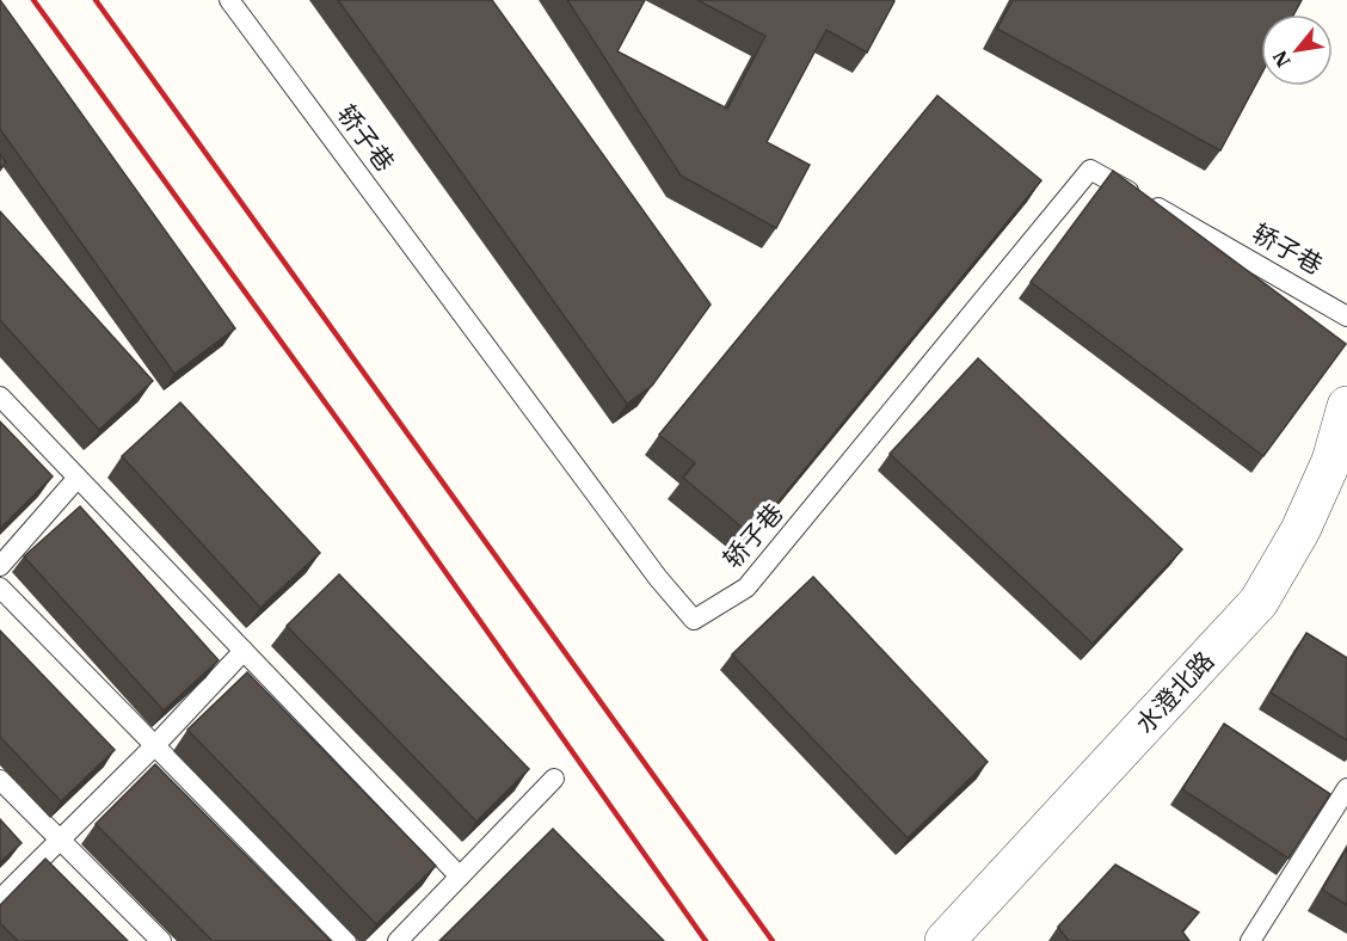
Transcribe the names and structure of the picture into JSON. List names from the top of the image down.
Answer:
{
  "streets": {
    "street": ["水澄北路"],
    "lane": ["轿子巷"]
  },
  "north": "bottom left"
}
